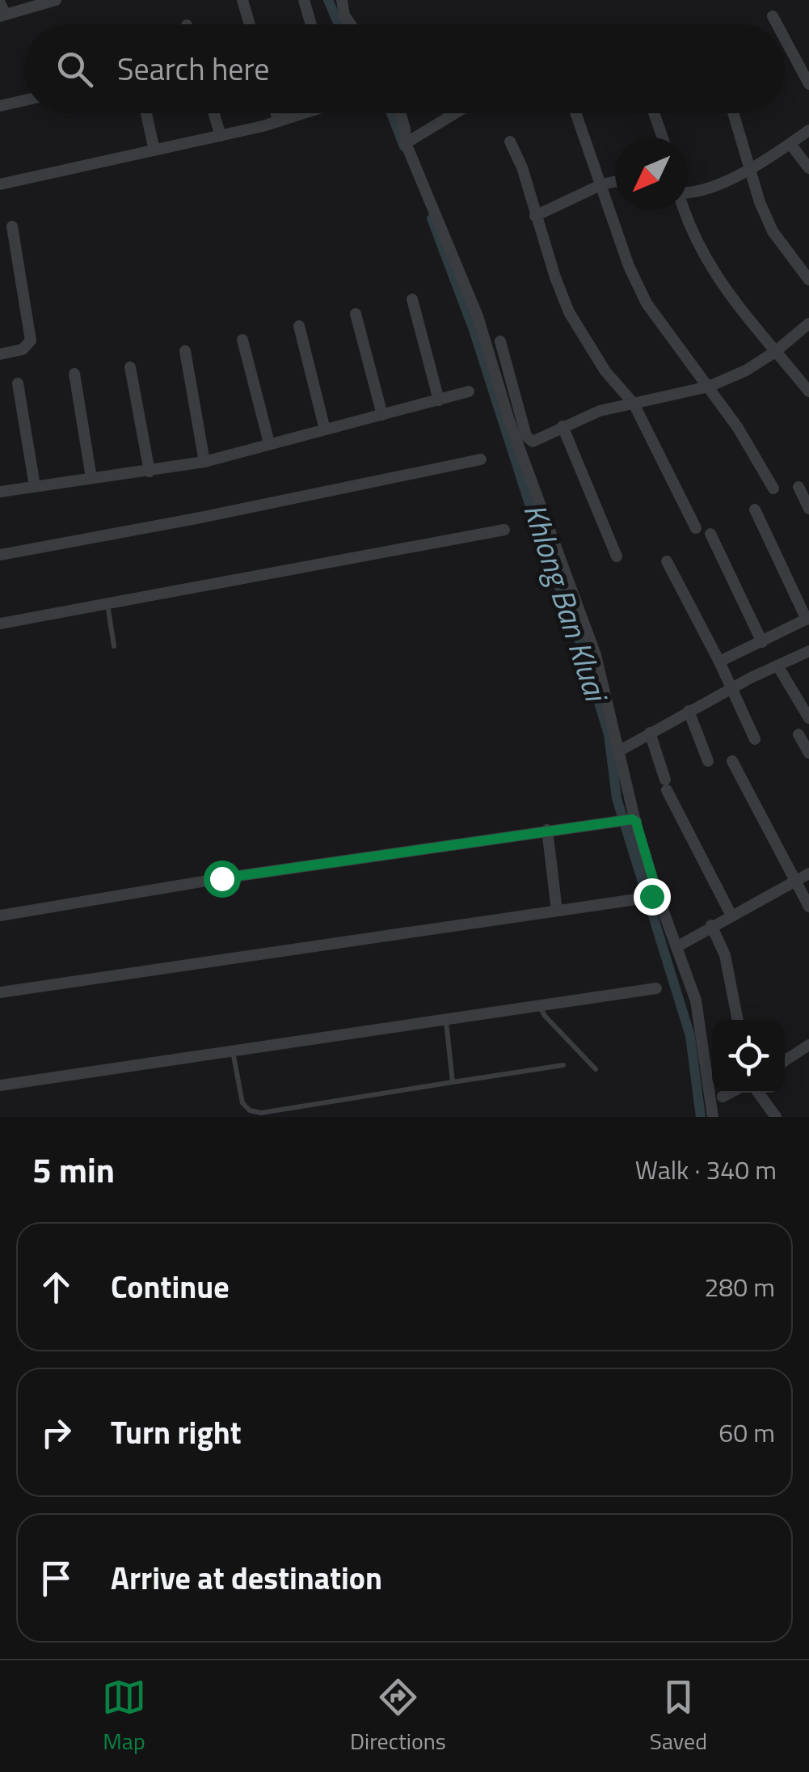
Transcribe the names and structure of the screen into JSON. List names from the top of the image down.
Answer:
{
  "water": ["Khlong Ban Kluai"],
  "north": "bottom left",
  "page": {
    "search": "Search here",
    "heading": ["5 min", "Walk · 340 m"],
    "list": [
      ["Continue", "280 m"],
      ["Turn right", "60 m"],
      "Arrive at destination"
    ],
    "nav": ["Map", "Directions", "Saved"]
  }
}
